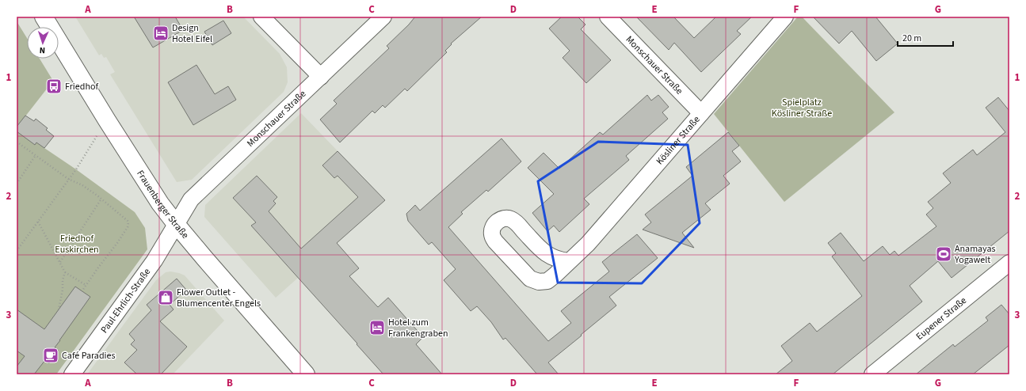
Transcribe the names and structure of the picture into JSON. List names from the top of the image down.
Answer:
{
  "streets": {
    "main road": ["Frauenberger Straße"],
    "street": [
      "Monschauer Straße",
      "Kösliner Straße",
      "Paul-Ehrlich-Straße",
      "Eupener Straße"
    ]
  },
  "crossings": [
    ["Monschauer Straße", "Kösliner Straße"],
    ["Monschauer Straße", "Frauenberger Straße"],
    ["Monschauer Straße", "Paul-Ehrlich-Straße"],
    ["Frauenberger Straße", "Paul-Ehrlich-Straße"]
  ],
  "parks": ["Spielplatz Kösliner Straße", "Friedhof Euskirchen"],
  "places": {
    "hotel": ["Design Hotel Eifel", "Hotel zum Frankengraben"],
    "bus stop": ["Friedhof"],
    "sports": ["Anamayas Yogawelt"],
    "shop": ["Flower Outlet - Blumencenter Engels"],
    "cafe": ["Café Paradies"]
  },
  "scale_bar": "20 m",
  "north": "bottom",
  "grid": {
    "columns": [
      "A",
      "B",
      "C",
      "D",
      "E",
      "F",
      "G"
    ],
    "rows": ["1", "2", "3"]
  }
}
